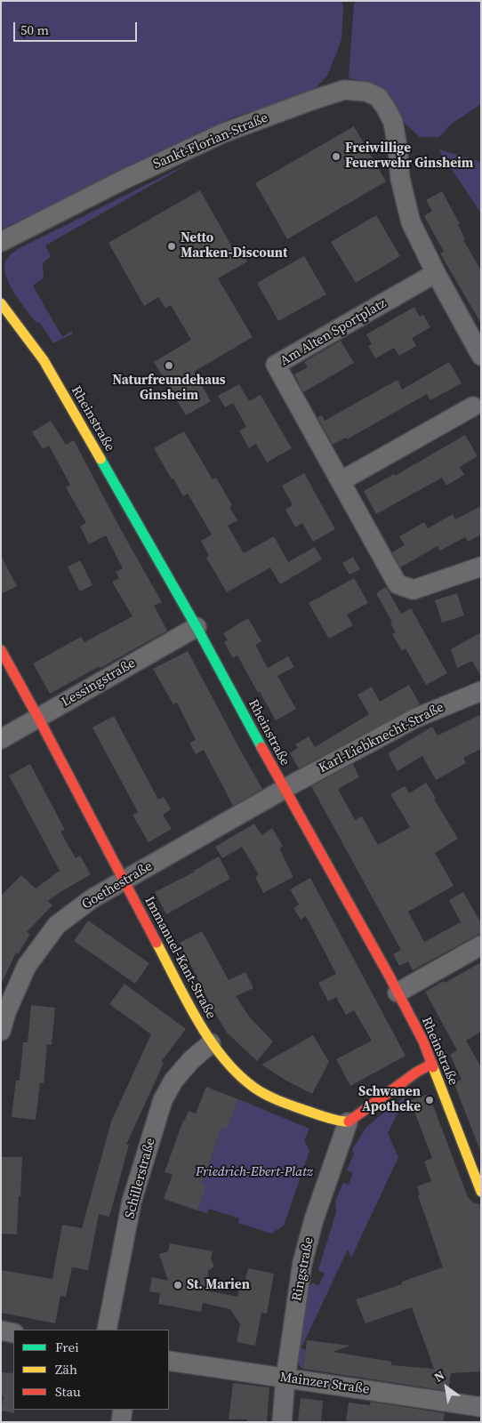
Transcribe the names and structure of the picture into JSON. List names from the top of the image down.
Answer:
{
  "streets": {
    "main road": ["Rheinstraße", "Immanuel-Kant-Straße"],
    "street": [
      "Sankt-Florian-Straße",
      "Am Alten Sportplatz",
      "Lessingstraße",
      "Karl-Liebknecht-Straße",
      "Goethestraße",
      "Schillerstraße",
      "Ringstraße",
      "Mainzer Straße"
    ]
  },
  "crossings": [
    ["Sankt-Florian-Straße", "Am Alten Sportplatz"],
    ["Rheinstraße", "Lessingstraße"],
    ["Rheinstraße", "Karl-Liebknecht-Straße"],
    ["Rheinstraße", "Goethestraße"],
    ["Lessingstraße", "Immanuel-Kant-Straße"],
    ["Karl-Liebknecht-Straße", "Goethestraße"],
    ["Goethestraße", "Immanuel-Kant-Straße"],
    ["Immanuel-Kant-Straße", "Schillerstraße"],
    ["Immanuel-Kant-Straße", "Ringstraße"],
    ["Ringstraße", "Mainzer Straße"]
  ],
  "parks": ["Friedrich-Ebert-Platz"],
  "places": [
    "Freiwillige Feuerwehr Ginsheim",
    "Netto Marken-Discount",
    "Naturfreundehaus Ginsheim",
    "Schwanen Apotheke",
    "St. Marien"
  ],
  "legend": ["Frei", "Zäh", "Stau"],
  "scale_bar": "50 m",
  "north": "top left"
}
